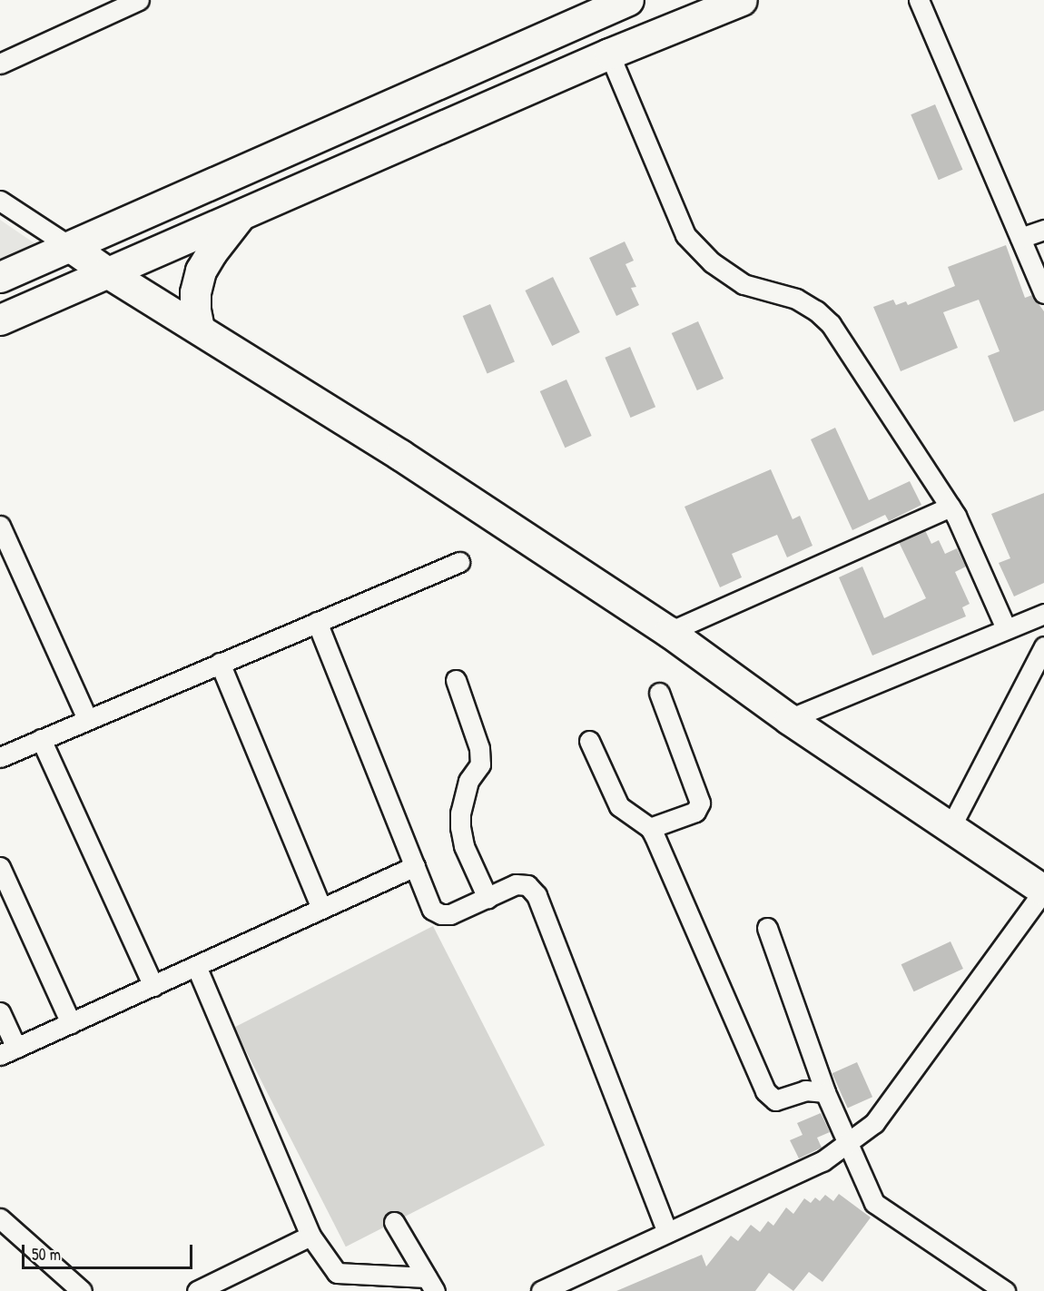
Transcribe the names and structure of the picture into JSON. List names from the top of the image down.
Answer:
{
  "scale_bar": "50 m"
}
